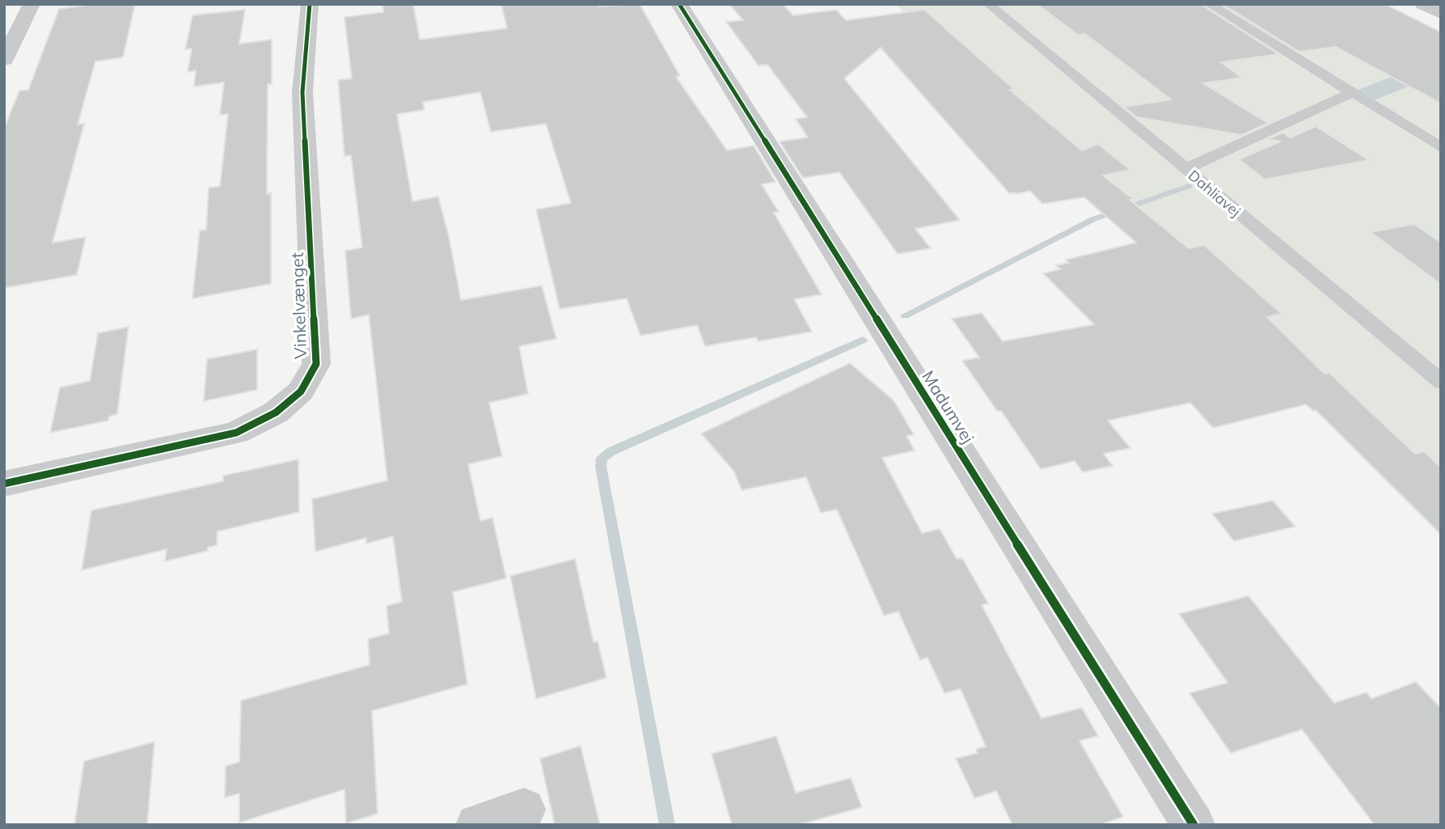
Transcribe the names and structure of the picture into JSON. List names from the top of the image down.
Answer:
{
  "streets": {
    "street": ["Vinkelvænget", "Madumvej"],
    "lane": ["Dahliavej"]
  }
}
